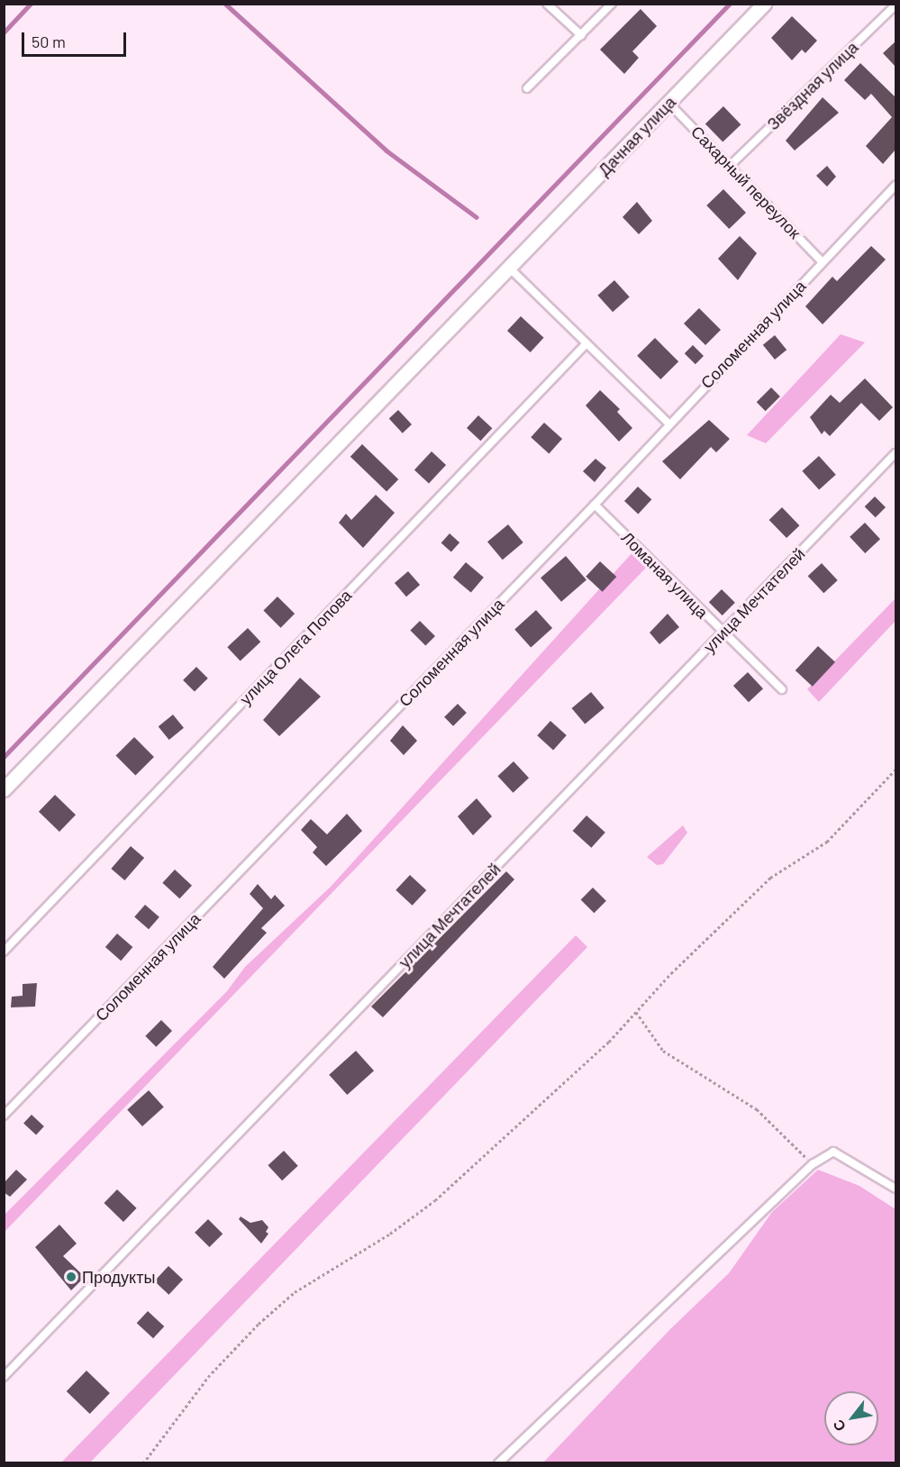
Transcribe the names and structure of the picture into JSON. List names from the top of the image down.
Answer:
{
  "streets": {
    "street": ["Дачная улица"],
    "lane": [
      "Звёздная улица",
      "Сахарный переулок",
      "Соломенная улица",
      "Ломаная улица",
      "улица Мечтателей",
      "улица Олега Попова"
    ]
  },
  "crossings": [
    ["Звёздная улица", "Сахарный переулок"],
    ["Дачная улица", "Сахарный переулок"],
    ["Сахарный переулок", "Соломенная улица"],
    ["Соломенная улица", "Ломаная улица"],
    ["Ломаная улица", "улица Мечтателей"]
  ],
  "places": ["Продукты"],
  "scale_bar": "50 m",
  "north": "bottom left"
}
